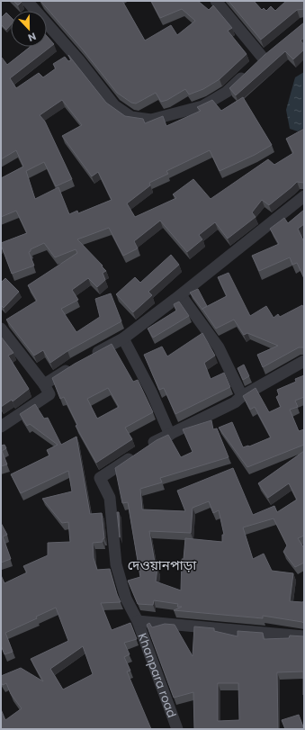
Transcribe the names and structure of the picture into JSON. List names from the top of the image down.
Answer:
{
  "streets": {
    "street": ["Khanpara road"]
  },
  "districts": ["দেওয়ানপাড়া"],
  "north": "bottom"
}
